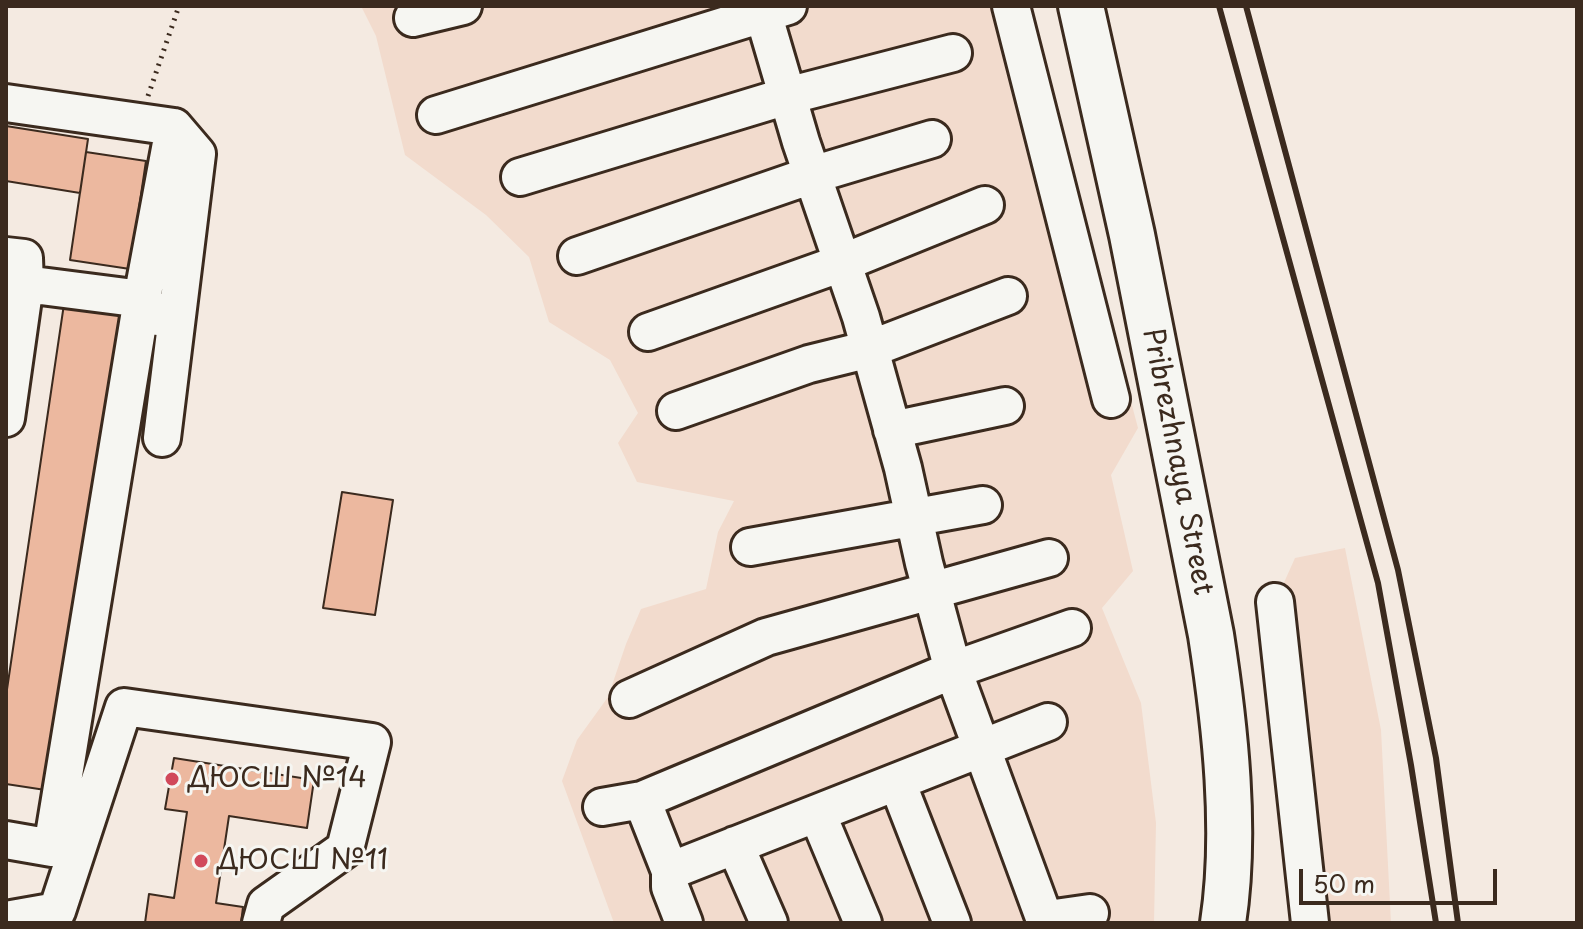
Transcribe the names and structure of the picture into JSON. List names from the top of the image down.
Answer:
{
  "streets": {
    "main road": ["Pribrezhnaya Street"]
  },
  "places": ["ДЮСШ №14", "ДЮСШ №11"],
  "scale_bar": "50 m"
}
